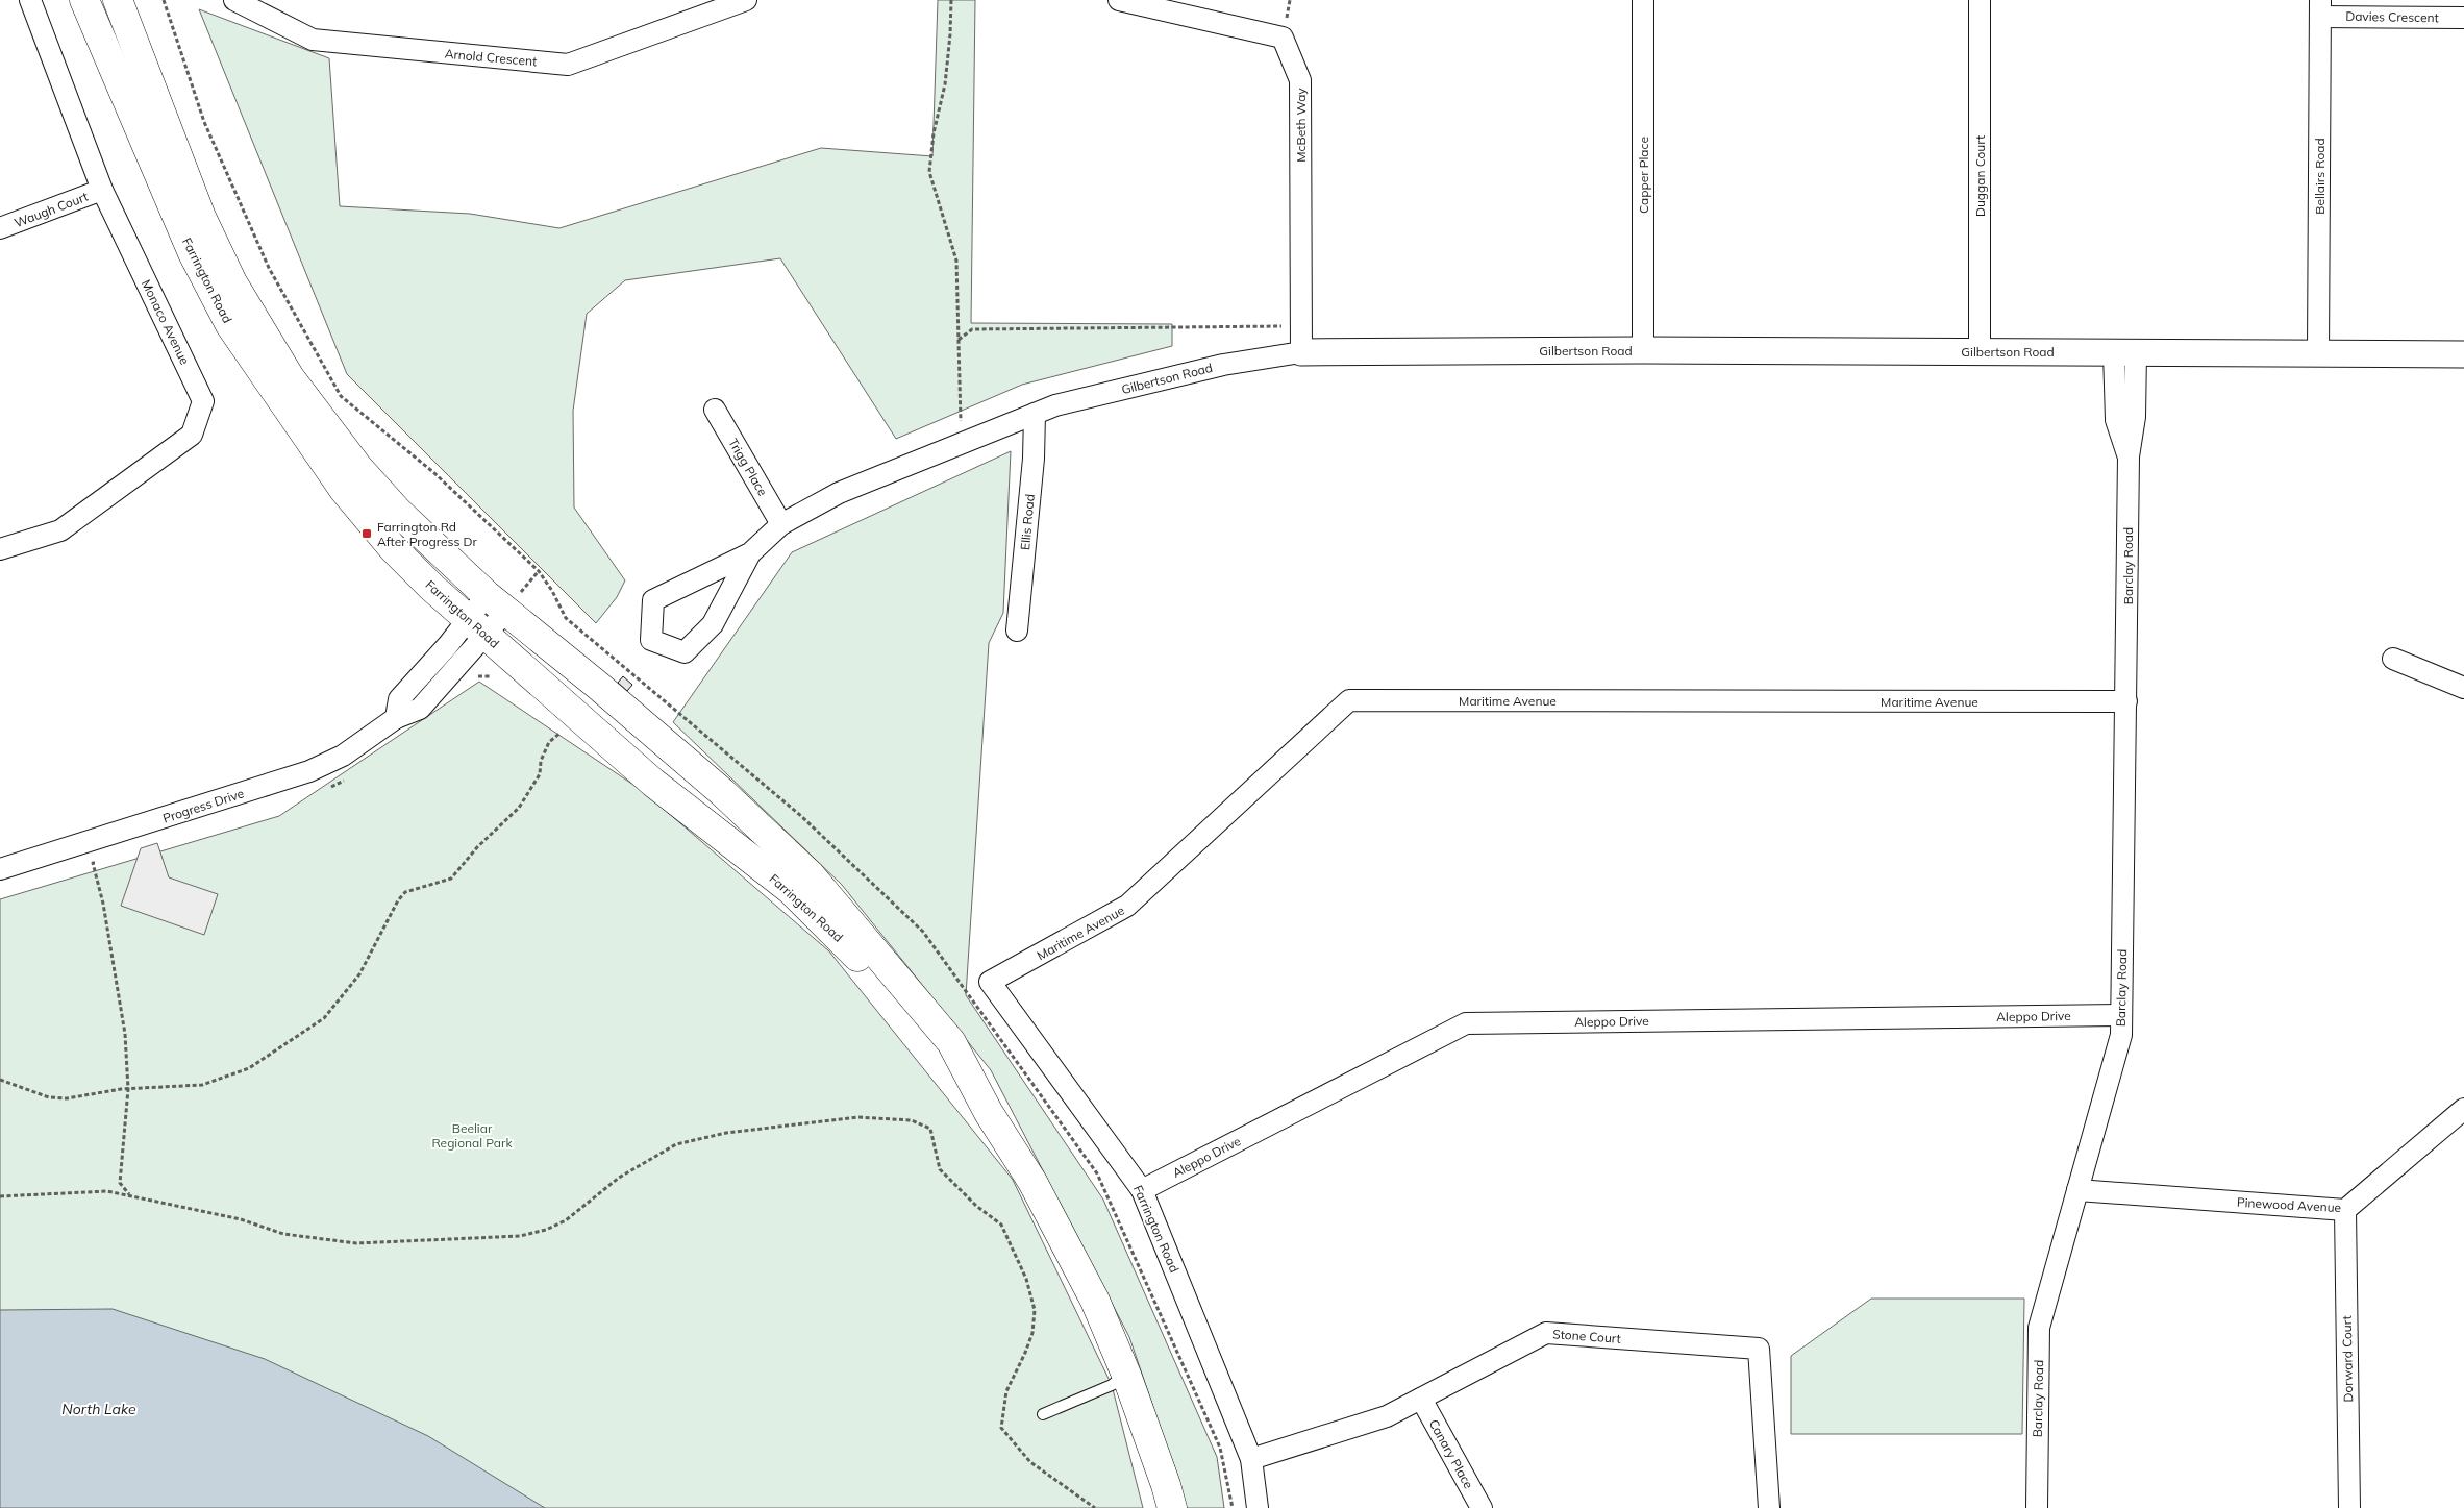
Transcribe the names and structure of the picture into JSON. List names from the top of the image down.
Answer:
{
  "streets": {
    "main road": ["Farrington Road"],
    "street": [
      "Davies Crescent",
      "Arnold Crescent",
      "McBeth Way",
      "Capper Place",
      "Duggan Court",
      "Bellairs Road",
      "Waugh Court",
      "Monaco Avenue",
      "Gilbertson Road",
      "Trigg Place",
      "Ellis Road",
      "Barclay Road",
      "Maritime Avenue",
      "Progress Drive",
      "Aleppo Drive",
      "Pinewood Avenue",
      "Stone Court",
      "Dorward Court",
      "Canary Place"
    ]
  },
  "crossings": [
    ["Davies Crescent", "Bellairs Road"],
    ["McBeth Way", "Gilbertson Road"],
    ["Capper Place", "Gilbertson Road"],
    ["Duggan Court", "Gilbertson Road"],
    ["Bellairs Road", "Gilbertson Road"],
    ["Waugh Court", "Monaco Avenue"],
    ["Farrington Road", "Maritime Avenue"],
    ["Farrington Road", "Progress Drive"],
    ["Farrington Road", "Aleppo Drive"],
    ["Farrington Road", "Stone Court"],
    ["Gilbertson Road", "Trigg Place"],
    ["Gilbertson Road", "Ellis Road"],
    ["Gilbertson Road", "Barclay Road"],
    ["Barclay Road", "Maritime Avenue"],
    ["Barclay Road", "Aleppo Drive"],
    ["Barclay Road", "Pinewood Avenue"],
    ["Pinewood Avenue", "Dorward Court"],
    ["Stone Court", "Canary Place"]
  ],
  "water": ["North Lake"],
  "parks": ["Beeliar Regional Park"],
  "places": {
    "transit": ["Farrington Rd After Progress Dr"]
  }
}
